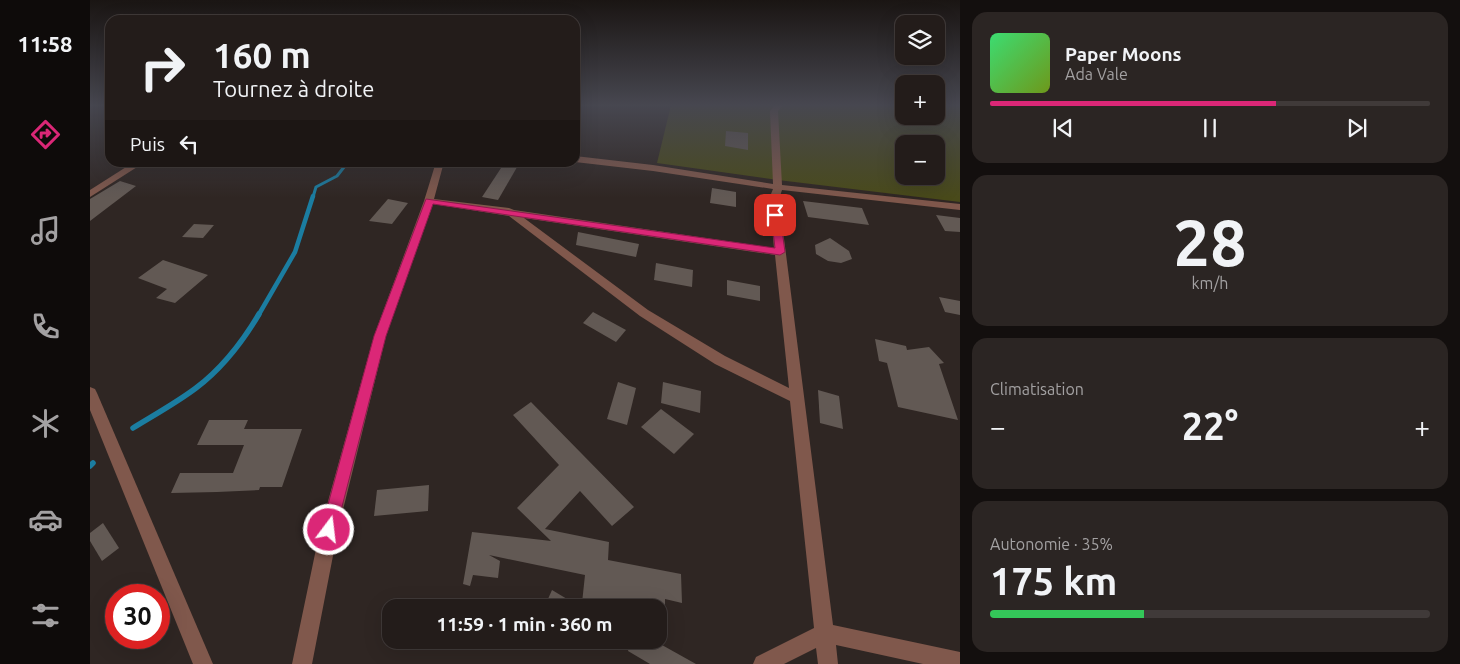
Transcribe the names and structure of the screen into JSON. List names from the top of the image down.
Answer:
{
  "page": {
    "tabs": "11:58",
    "map_buttons": ["+", "−"],
    "turn": ["160 m", "Tournez à droite"],
    "song": ["Paper Moons", "Ada Vale"],
    "then": "Puis",
    "tile": [
      ["28", "km/h"],
      "Climatisation",
      ["Autonomie · 35%", "175 km"]
    ],
    "heat": ["−", "22°", "+"],
    "limit": "30",
    "trip": "11:59 · 1 min · 360 m"
  }
}
